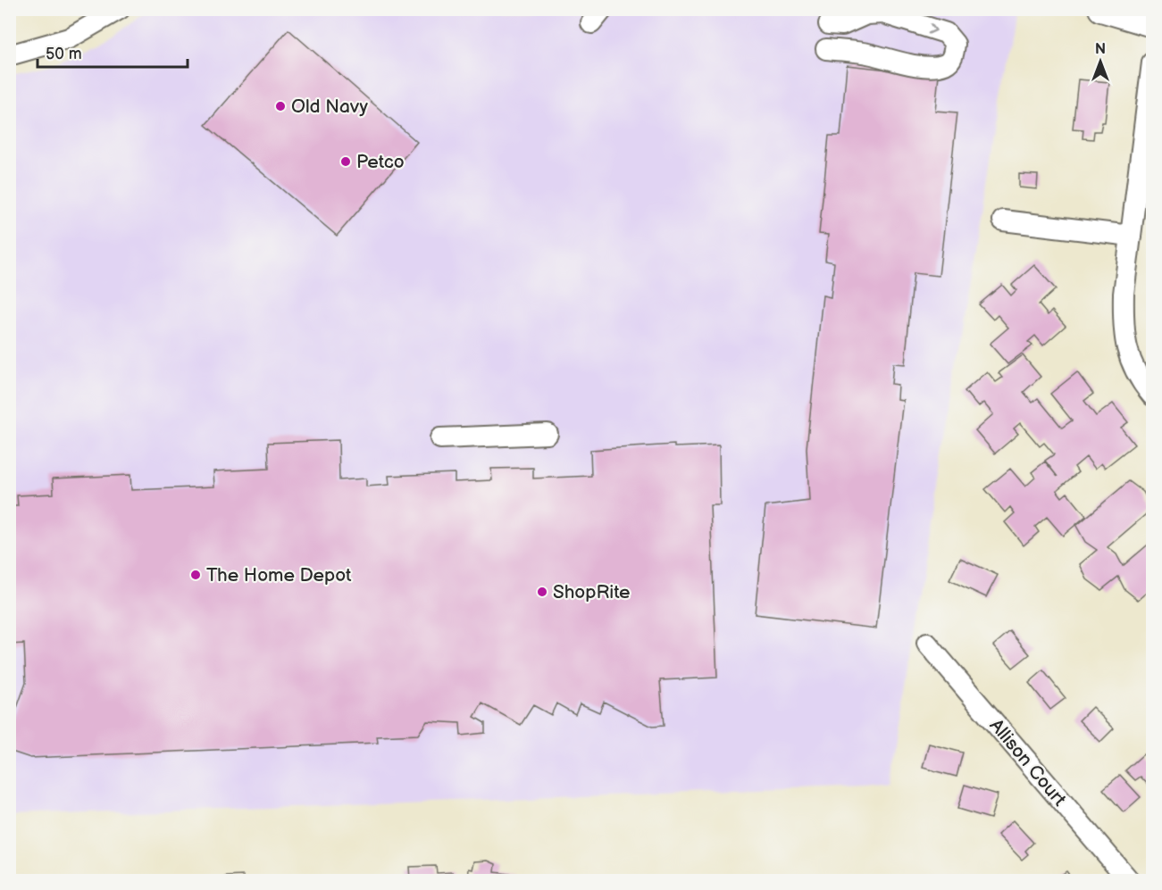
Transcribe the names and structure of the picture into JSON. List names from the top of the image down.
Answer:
{
  "streets": {
    "street": ["Allison Court"]
  },
  "places": [
    "Old Navy",
    "Petco",
    "The Home Depot",
    "ShopRite"
  ],
  "scale_bar": "50 m",
  "north": "top"
}
